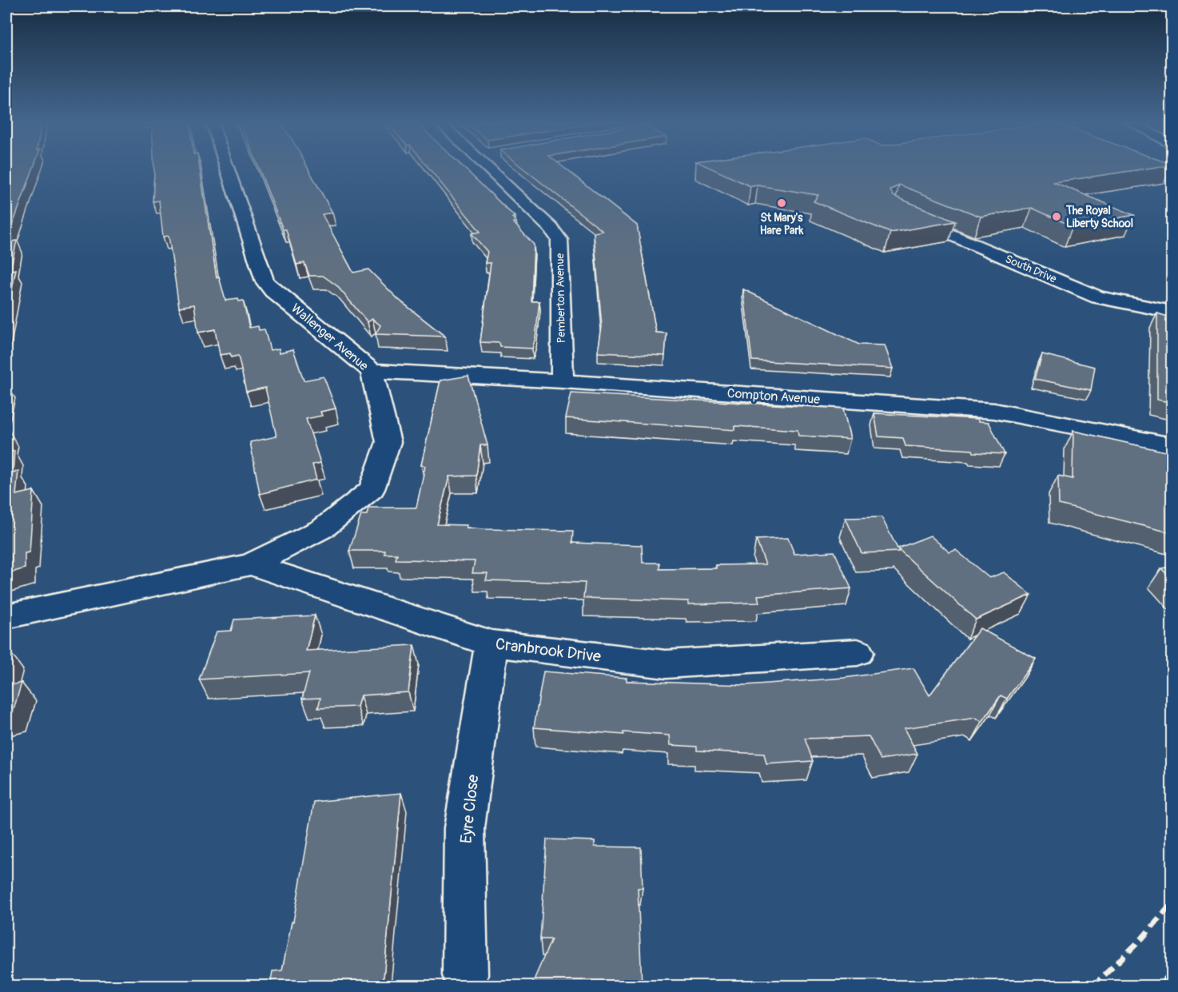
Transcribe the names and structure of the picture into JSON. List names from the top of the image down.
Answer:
{
  "streets": {
    "street": [
      "South Drive",
      "Pemberton Avenue",
      "Wallenger Avenue",
      "Compton Avenue",
      "Cranbrook Drive",
      "Eyre Close"
    ]
  },
  "crossings": [
    ["Pemberton Avenue", "Compton Avenue"],
    ["Wallenger Avenue", "Compton Avenue"],
    ["Wallenger Avenue", "Cranbrook Drive"],
    ["Cranbrook Drive", "Eyre Close"]
  ],
  "places": ["St Mary's Hare Park", "The Royal Liberty School"]
}
